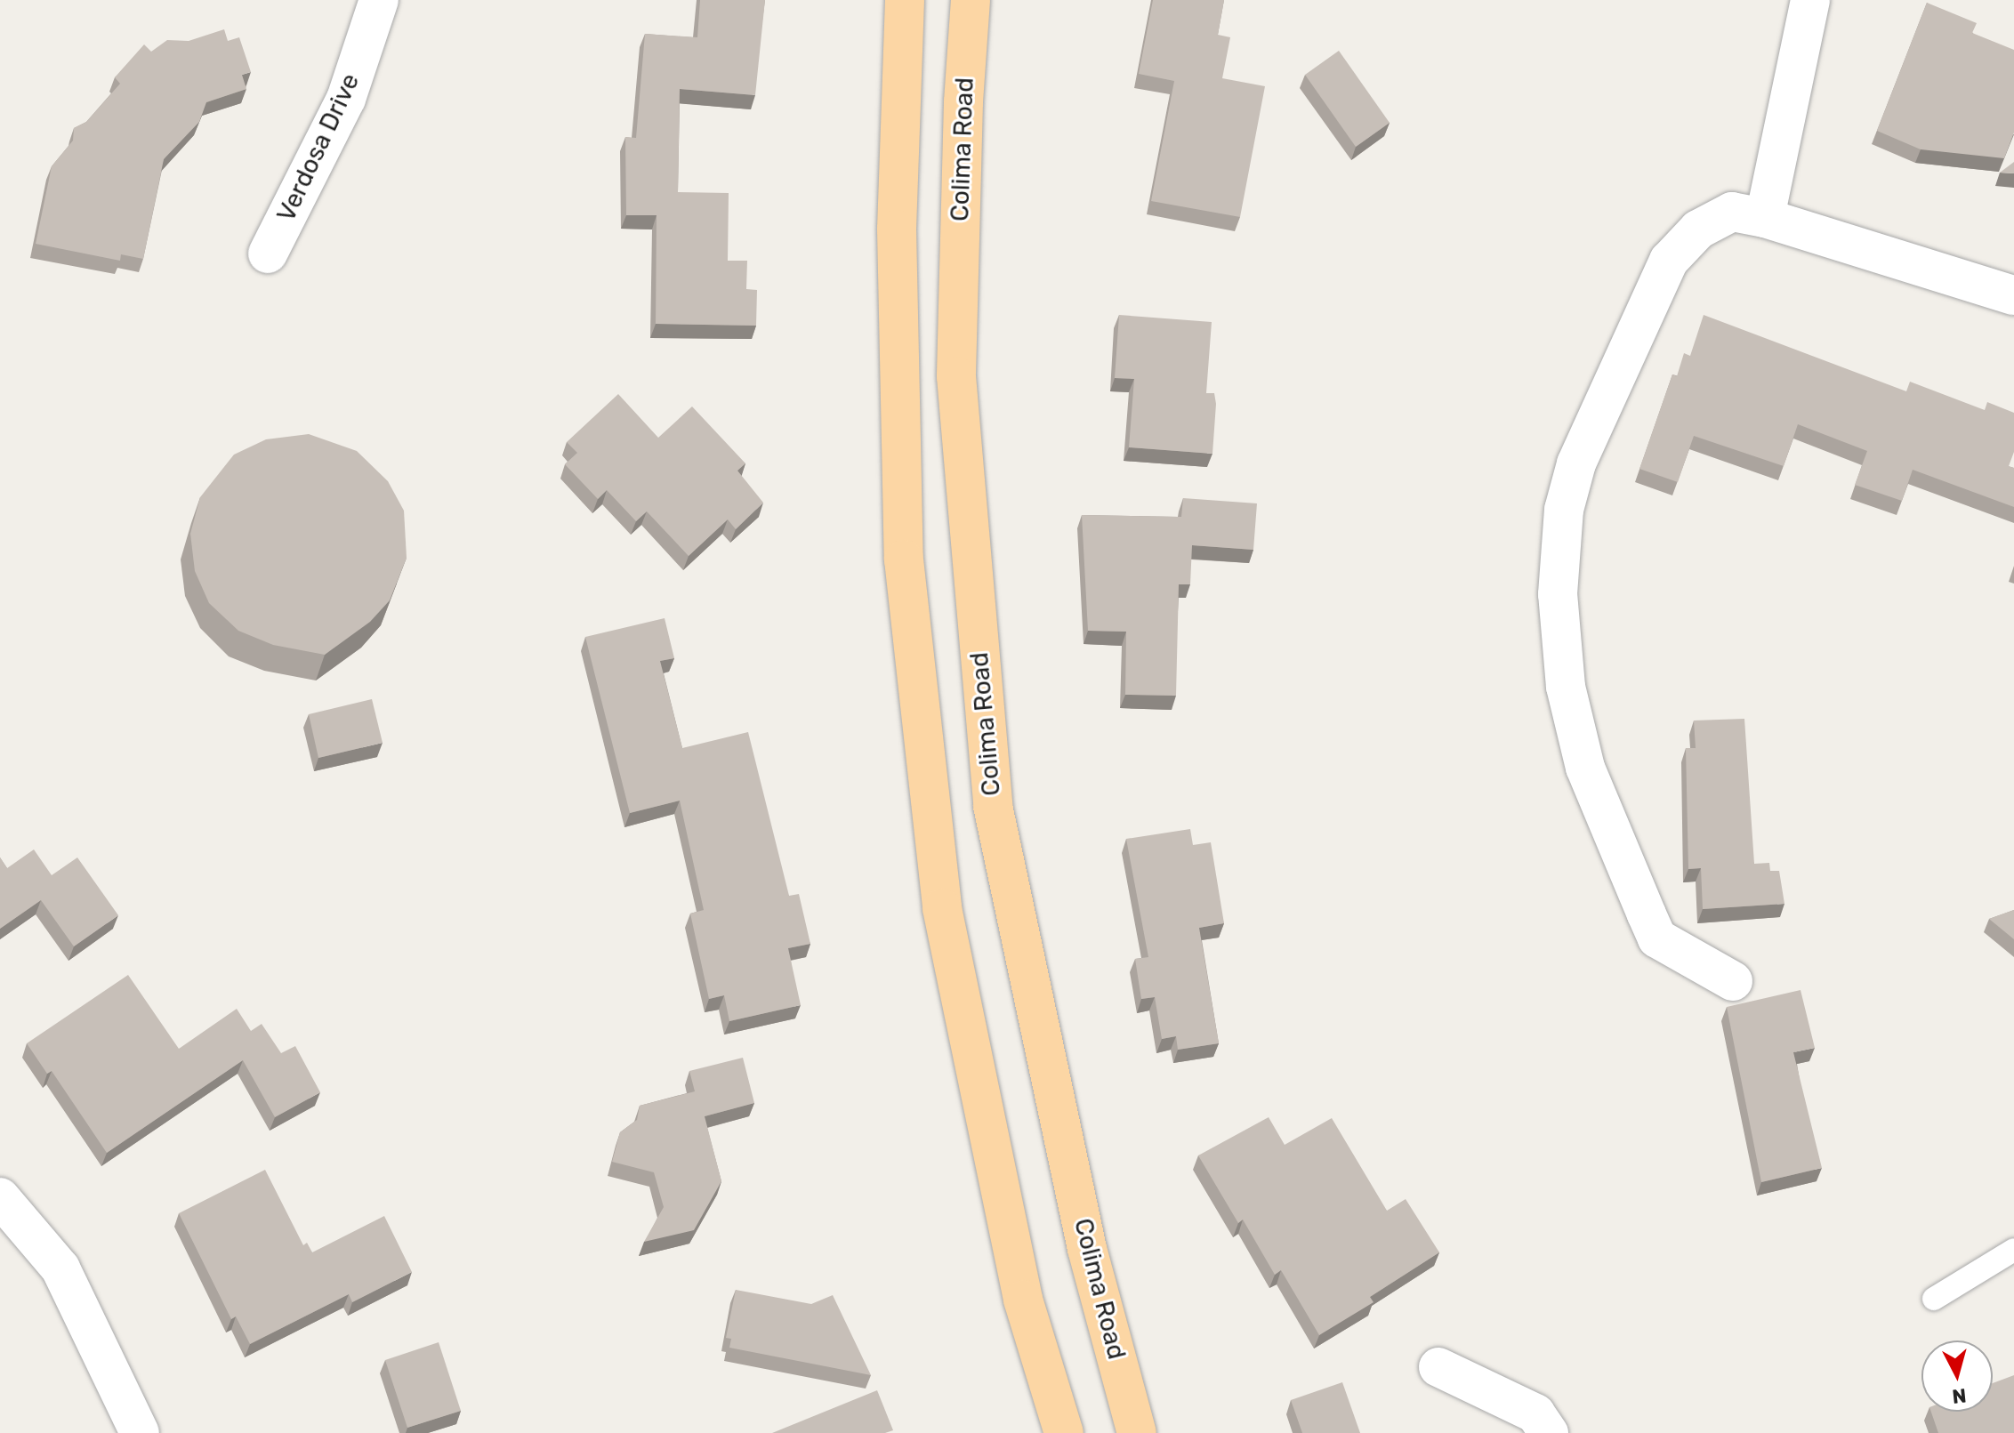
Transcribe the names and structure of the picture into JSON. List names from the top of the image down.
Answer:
{
  "streets": {
    "main road": ["Colima Road"],
    "street": ["Verdosa Drive"]
  },
  "north": "bottom"
}
